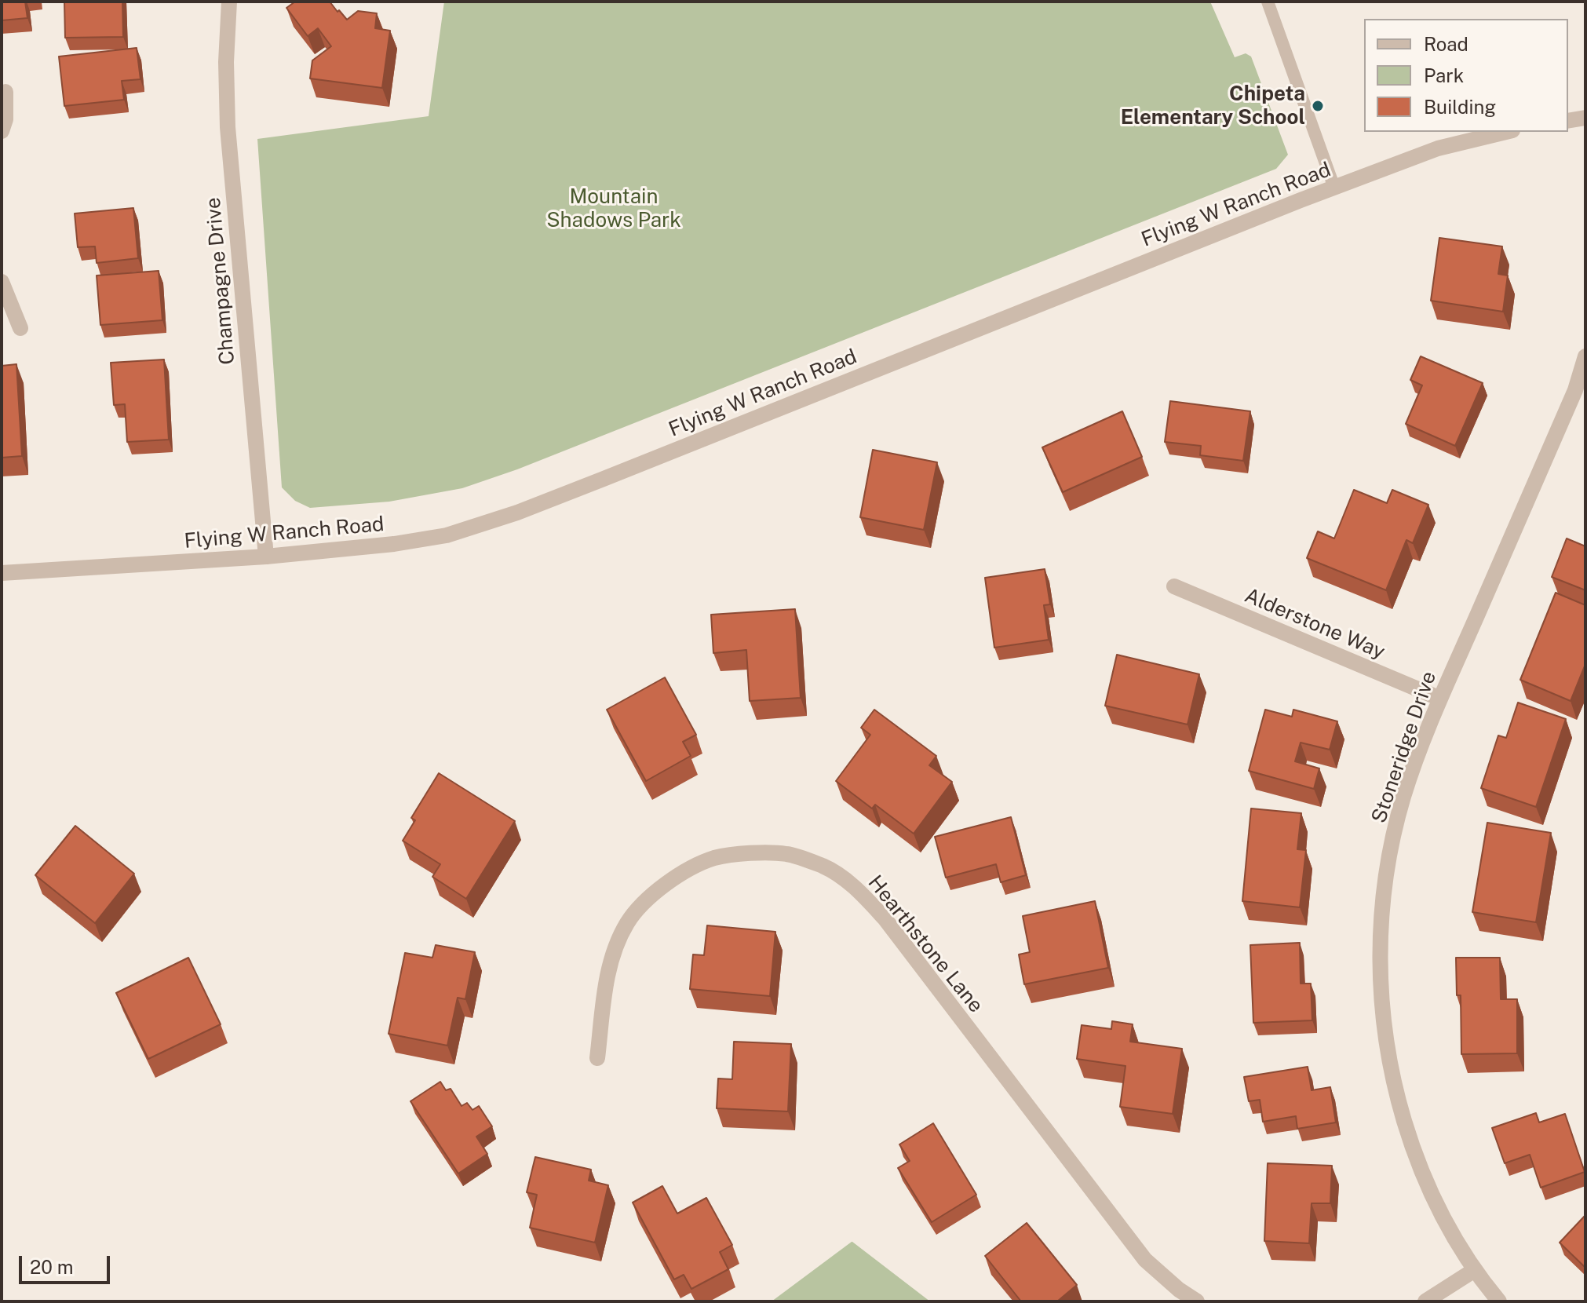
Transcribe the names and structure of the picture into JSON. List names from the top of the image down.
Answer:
{
  "streets": {
    "street": [
      "Flying W Ranch Road",
      "Champagne Drive",
      "Alderstone Way",
      "Stoneridge Drive",
      "Hearthstone Lane"
    ]
  },
  "crossings": [
    ["Flying W Ranch Road", "Champagne Drive"],
    ["Alderstone Way", "Stoneridge Drive"]
  ],
  "parks": ["Mountain Shadows Park"],
  "places": ["Chipeta Elementary School"],
  "legend": ["Road", "Park", "Building"],
  "scale_bar": "20 m"
}
